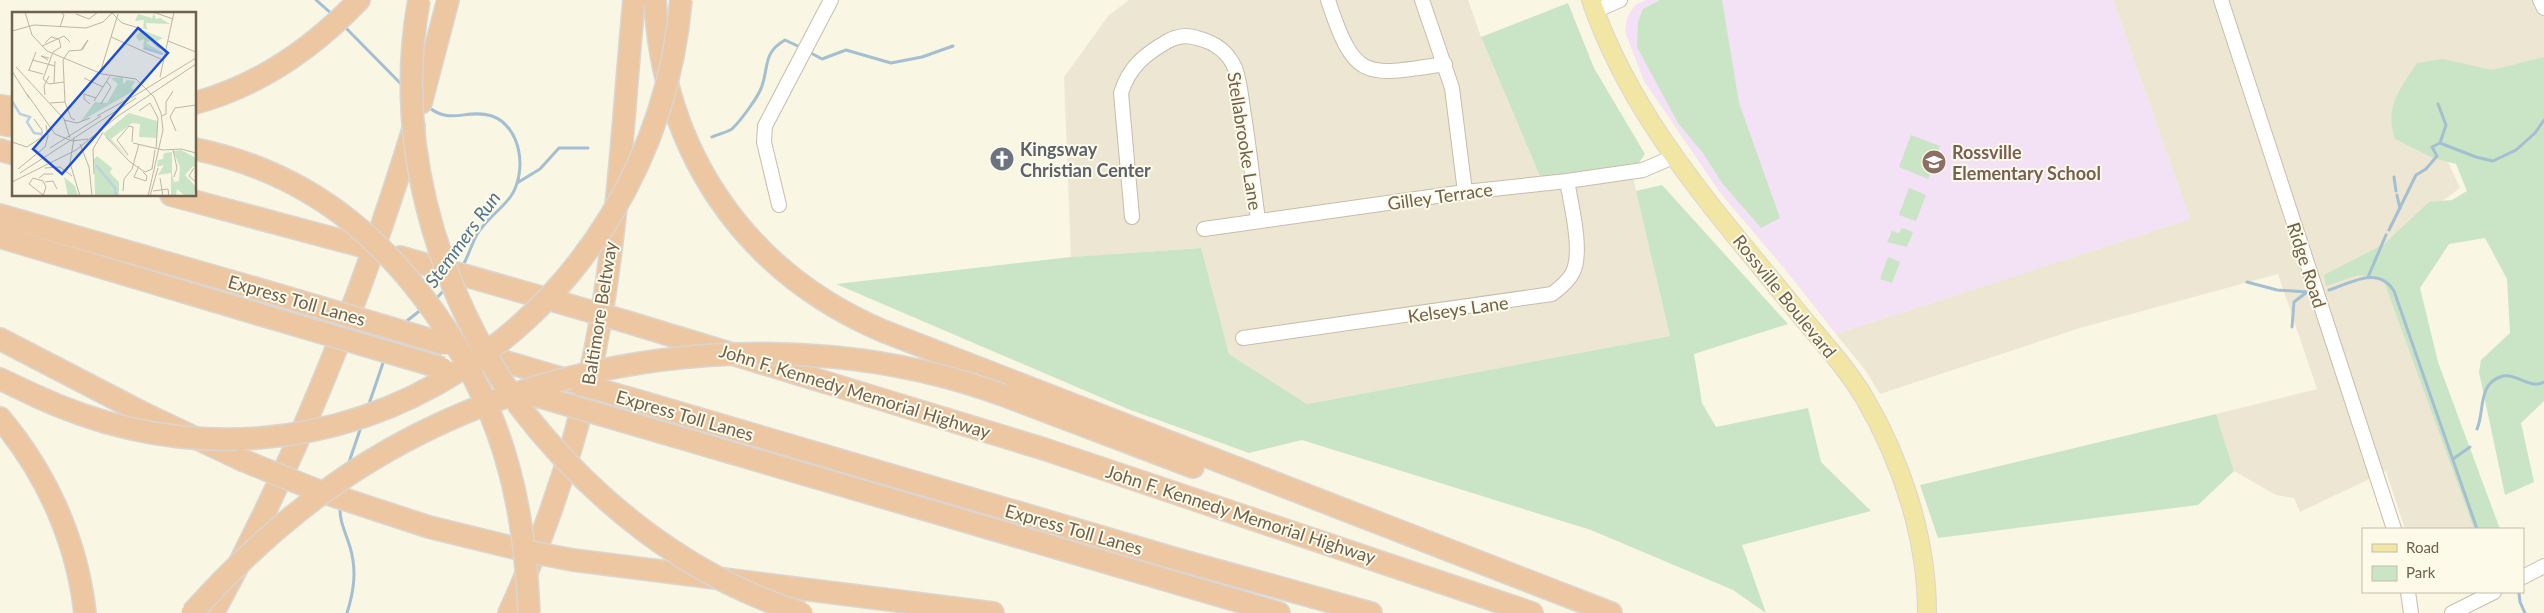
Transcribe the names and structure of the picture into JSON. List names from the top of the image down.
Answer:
{
  "streets": {
    "highway": ["Express Toll Lanes", "Baltimore Beltway", "John F. Kennedy Memorial Highway"],
    "main road": ["Rossville Boulevard"],
    "street": [
      "Stellabrooke Lane",
      "Gilley Terrace",
      "Ridge Road",
      "Kelseys Lane"
    ]
  },
  "crossings": [
    ["Stellabrooke Lane", "Gilley Terrace"],
    ["Gilley Terrace", "Rossville Boulevard"],
    ["Gilley Terrace", "Kelseys Lane"]
  ],
  "water": ["Stemmers Run"],
  "places": {
    "church": ["Kingsway Christian Center"],
    "school or university": ["Rossville Elementary School"]
  },
  "legend": ["Road", "Park"]
}
